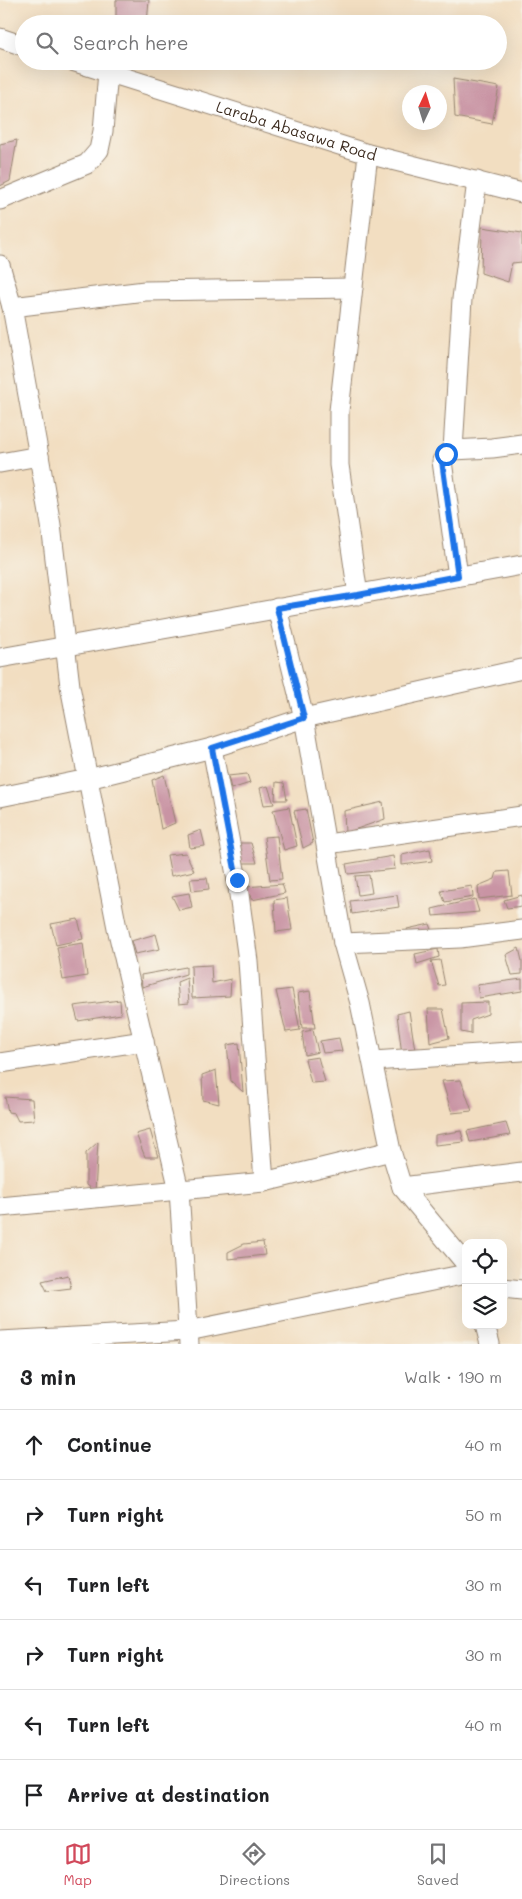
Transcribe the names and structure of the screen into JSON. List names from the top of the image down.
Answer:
{
  "streets": {
    "street": ["Laraba Abasawa Road"]
  },
  "north": "top",
  "page": {
    "search": "Search here",
    "heading": ["3 min", "Walk · 190 m"],
    "list": [
      ["Continue", "40 m"],
      ["Turn right", "50 m"],
      ["Turn left", "30 m"],
      ["Turn right", "30 m"],
      ["Turn left", "40 m"],
      "Arrive at destination"
    ],
    "nav": ["Map", "Directions", "Saved"]
  }
}
